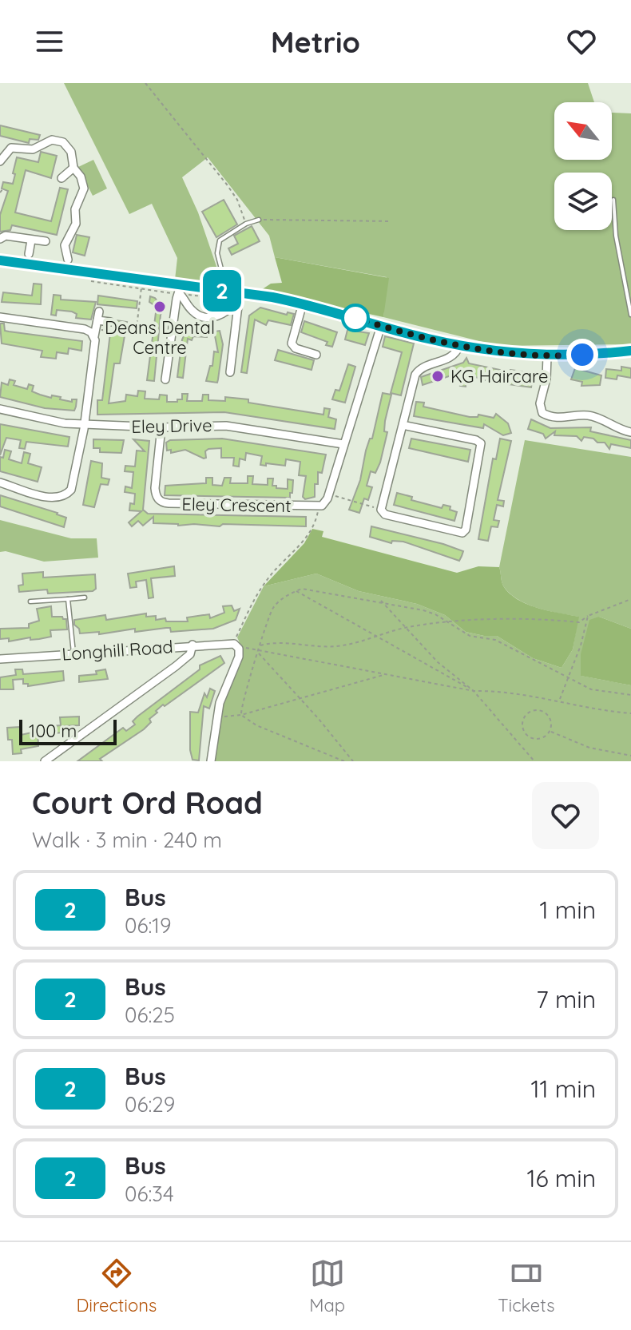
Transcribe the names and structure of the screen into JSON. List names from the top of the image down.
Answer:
{
  "streets": {
    "street": ["Eley Drive", "Eley Crescent", "Longhill Road"]
  },
  "crossings": [
    ["Eley Drive", "Eley Crescent"]
  ],
  "places": ["Deans Dental Centre", "KG Haircare"],
  "lines": ["bus line 2"],
  "scale_bar": "100 m",
  "north": "top left",
  "page": {
    "header": "Metrio",
    "on_map": "2",
    "scale": "100 m",
    "heading": ["Court Ord Road", "Walk · 3 min · 240 m"],
    "list": [
      {
        "mark": "2",
        "name": "Bus",
        "note": "06:19",
        "value": "1 min"
      },
      {
        "mark": "2",
        "name": "Bus",
        "note": "06:25",
        "value": "7 min"
      },
      {
        "mark": "2",
        "name": "Bus",
        "note": "06:29",
        "value": "11 min"
      },
      {
        "mark": "2",
        "name": "Bus",
        "note": "06:34",
        "value": "16 min"
      }
    ],
    "tabs": ["Directions", "Map", "Tickets"]
  }
}
